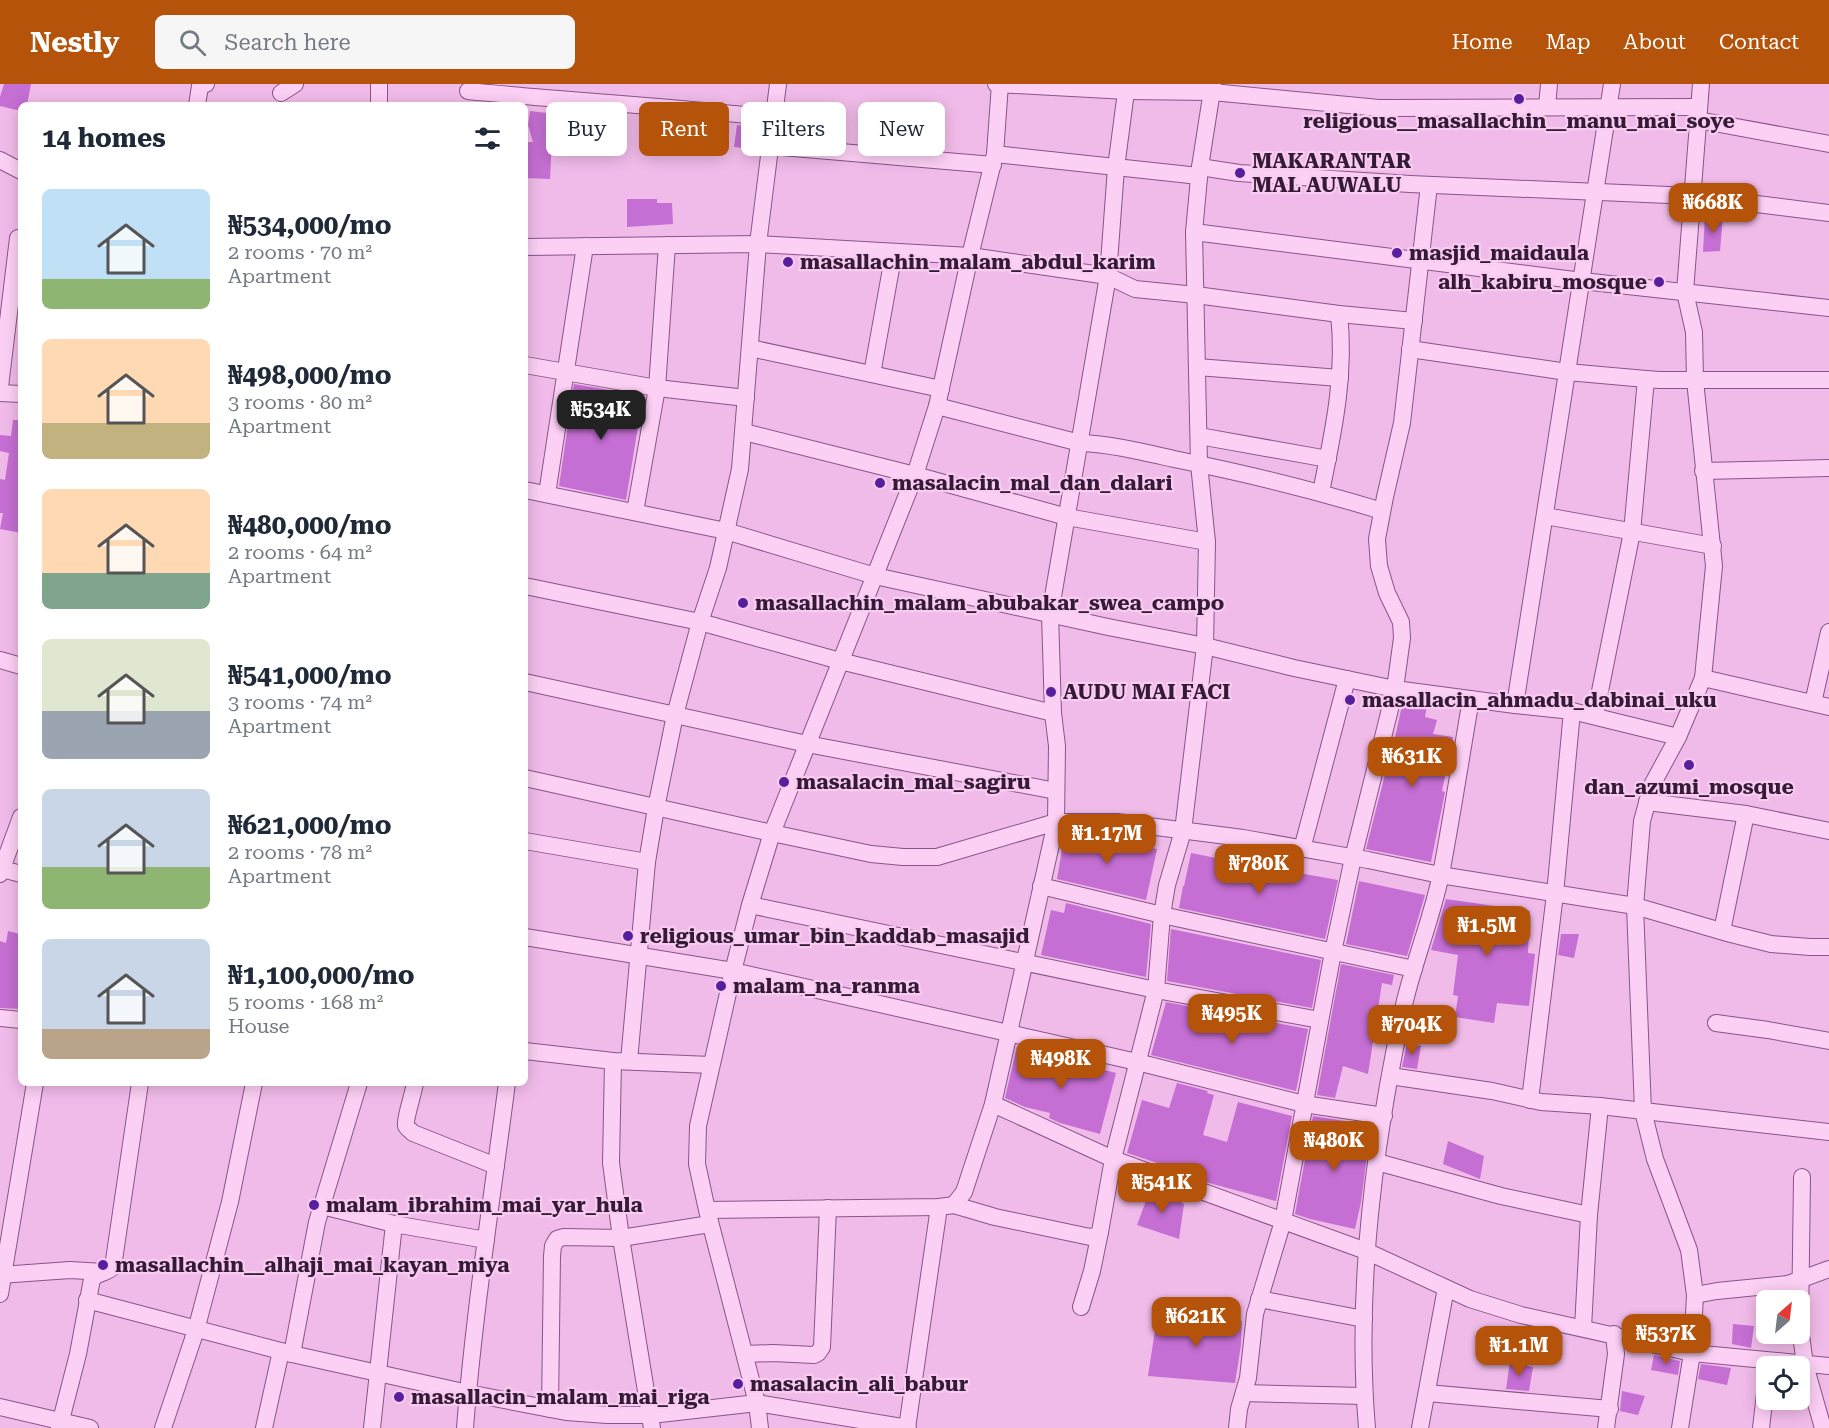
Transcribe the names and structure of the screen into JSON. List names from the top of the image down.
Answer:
{
  "places": [
    "religious__masallachin__manu_mai_soye",
    "MAKARANTAR MAL AUWALU",
    "masjid_maidaula",
    "masallachin_malam_abdul_karim",
    "alh_kabiru_mosque",
    "masalacin_mal_dan_dalari",
    "masallachin_malam_abubakar_swea_campo",
    "AUDU MAI FACI",
    "masallacin_ahmadu_dabinai_uku",
    "dan_azumi_mosque",
    "masalacin_mal_sagiru",
    "religious_umar_bin_kaddab_masajid",
    "malam_na_ranma",
    "malam_ibrahim_mai_yar_hula",
    "masallachin__alhaji_mai_kayan_miya",
    "masalacin_ali_babur",
    "masallacin_malam_mai_riga"
  ],
  "north": "top right",
  "page": {
    "header": "Nestly",
    "search": "Search here",
    "nav": [
      "Home",
      "Map",
      "About",
      "Contact"
    ],
    "chip": [
      "Buy",
      "Rent",
      "Filters",
      "New"
    ],
    "heading": "14 homes",
    "list": [
      {
        "name": "₦534,000/mo",
        "note": "2 rooms · 70 m² · Apartment"
      },
      {
        "name": "₦498,000/mo",
        "note": "3 rooms · 80 m² · Apartment"
      },
      {
        "name": "₦480,000/mo",
        "note": "2 rooms · 64 m² · Apartment"
      },
      {
        "name": "₦541,000/mo",
        "note": "3 rooms · 74 m² · Apartment"
      },
      {
        "name": "₦621,000/mo",
        "note": "2 rooms · 78 m² · Apartment"
      },
      {
        "name": "₦1,100,000/mo",
        "note": "5 rooms · 168 m² · House"
      }
    ],
    "price": [
      "₦668K",
      "₦534K",
      "₦631K",
      "₦1.17M",
      "₦780K",
      "₦1.5M",
      "₦495K",
      "₦704K",
      "₦498K",
      "₦480K",
      "₦541K",
      "₦621K",
      "₦537K",
      "₦1.1M"
    ]
  }
}
